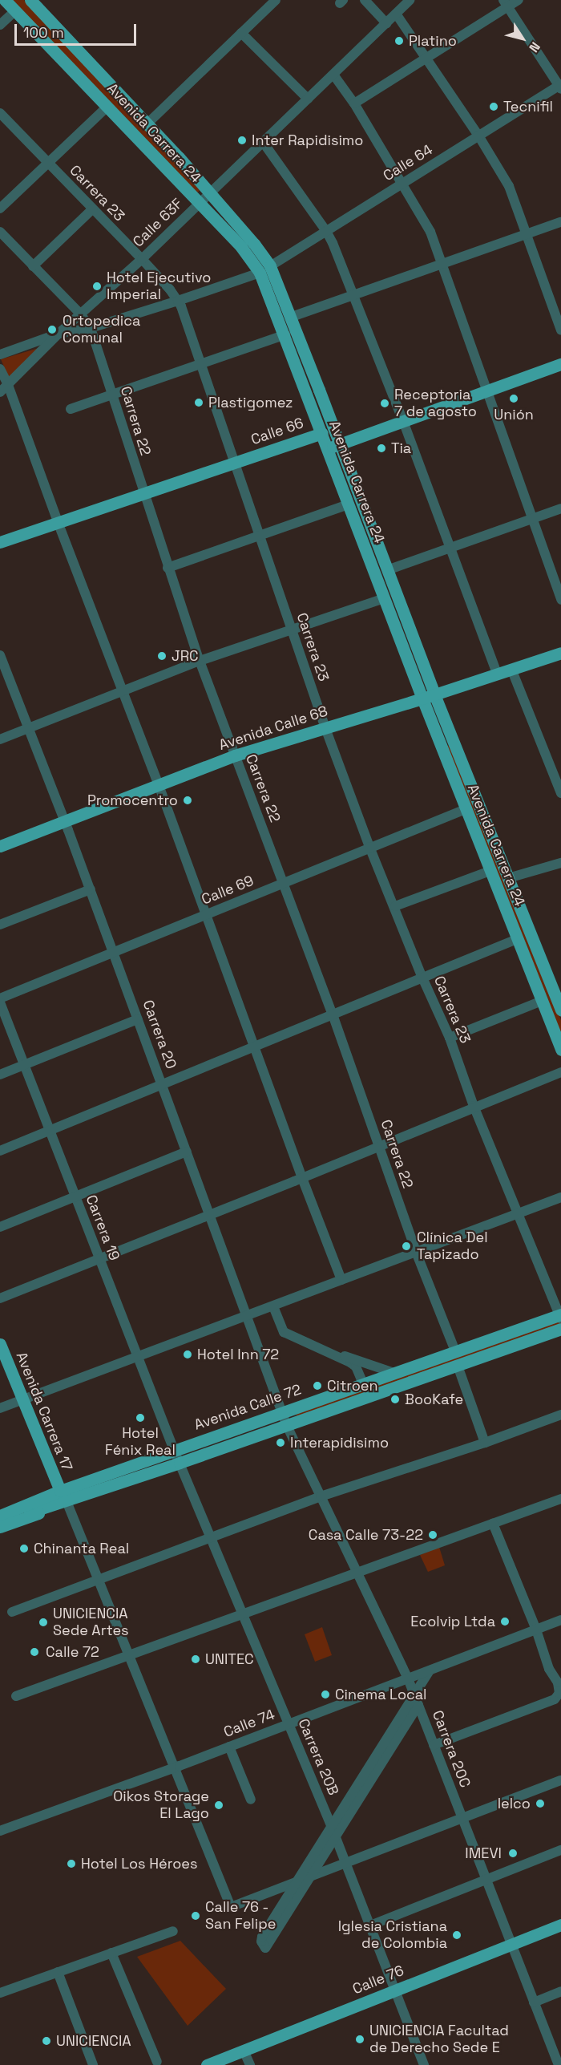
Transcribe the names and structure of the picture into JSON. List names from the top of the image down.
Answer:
{
  "streets": {
    "main road": [
      "Avenida Carrera 24",
      "Calle 66",
      "Avenida Calle 68",
      "Avenida Calle 72",
      "Avenida Carrera 17",
      "Calle 76"
    ],
    "street": [
      "Calle 64",
      "Carrera 23",
      "Calle 63F",
      "Carrera 22",
      "Calle 69",
      "Carrera 20",
      "Carrera 19",
      "Calle 74",
      "Carrera 20C",
      "Carrera 20B"
    ]
  },
  "crossings": [
    ["Avenida Carrera 24", "Calle 64"],
    ["Avenida Carrera 24", "Calle 63F"],
    ["Avenida Carrera 24", "Calle 66"],
    ["Avenida Carrera 24", "Avenida Calle 68"],
    ["Avenida Carrera 24", "Calle 69"],
    ["Calle 64", "Carrera 23"],
    ["Calle 64", "Calle 63F"],
    ["Calle 64", "Carrera 22"],
    ["Carrera 23", "Calle 63F"],
    ["Carrera 23", "Calle 66"],
    ["Carrera 23", "Avenida Calle 68"],
    ["Carrera 23", "Calle 69"],
    ["Carrera 23", "Avenida Calle 72"],
    ["Calle 63F", "Carrera 22"],
    ["Carrera 22", "Calle 66"],
    ["Carrera 22", "Avenida Calle 68"],
    ["Carrera 22", "Calle 69"],
    ["Carrera 22", "Avenida Calle 72"],
    ["Avenida Calle 68", "Carrera 20"],
    ["Calle 69", "Carrera 20"],
    ["Carrera 20", "Avenida Calle 72"],
    ["Carrera 20", "Carrera 20C"],
    ["Carrera 19", "Avenida Calle 72"],
    ["Carrera 19", "Carrera 20B"],
    ["Avenida Calle 72", "Avenida Carrera 17"],
    ["Avenida Calle 72", "Carrera 20C"],
    ["Avenida Calle 72", "Carrera 20B"],
    ["Calle 74", "Carrera 20C"],
    ["Calle 74", "Carrera 20B"],
    ["Carrera 20C", "Calle 76"],
    ["Carrera 20B", "Calle 76"]
  ],
  "places": [
    "Platino",
    "Tecnifil",
    "Inter Rapidisimo",
    "Hotel Ejecutivo Imperial",
    "Ortopedica Comunal",
    "Unión",
    "Plastigomez",
    "Receptoria 7 de agosto",
    "Tia",
    "JRC",
    "Promocentro",
    "Clínica Del Tapizado",
    "Hotel Inn 72",
    "Citroen",
    "BooKafe",
    "Hotel Fénix Real",
    "Interapidisimo",
    "Casa Calle 73-22",
    "Chinanta Real",
    "Ecolvip Ltda",
    "UNICIENCIA Sede Artes",
    "Calle 72",
    "UNITEC",
    "Cinema Local",
    "Ielco",
    "Oikos Storage El Lago",
    "IMEVI",
    "Hotel Los Héroes",
    "Calle 76 - San Felipe",
    "Iglesia Cristiana de Colombia",
    "UNICIENCIA Facultad de Derecho Sede E",
    "UNICIENCIA"
  ],
  "scale_bar": "100 m",
  "north": "bottom right"
}
